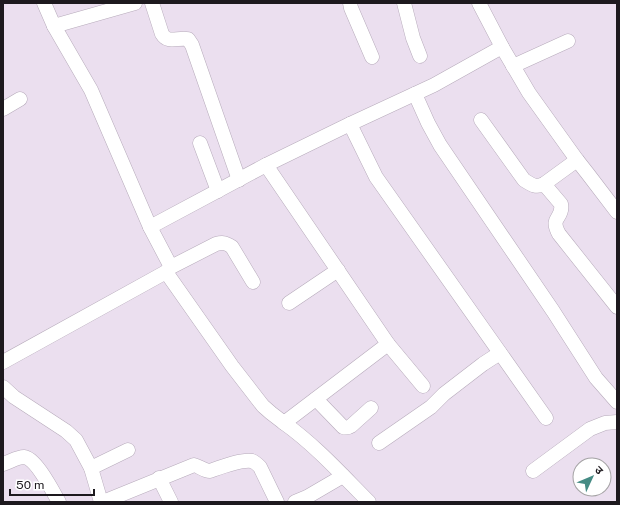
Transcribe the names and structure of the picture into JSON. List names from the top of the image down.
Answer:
{
  "scale_bar": "50 m",
  "north": "top right"
}
